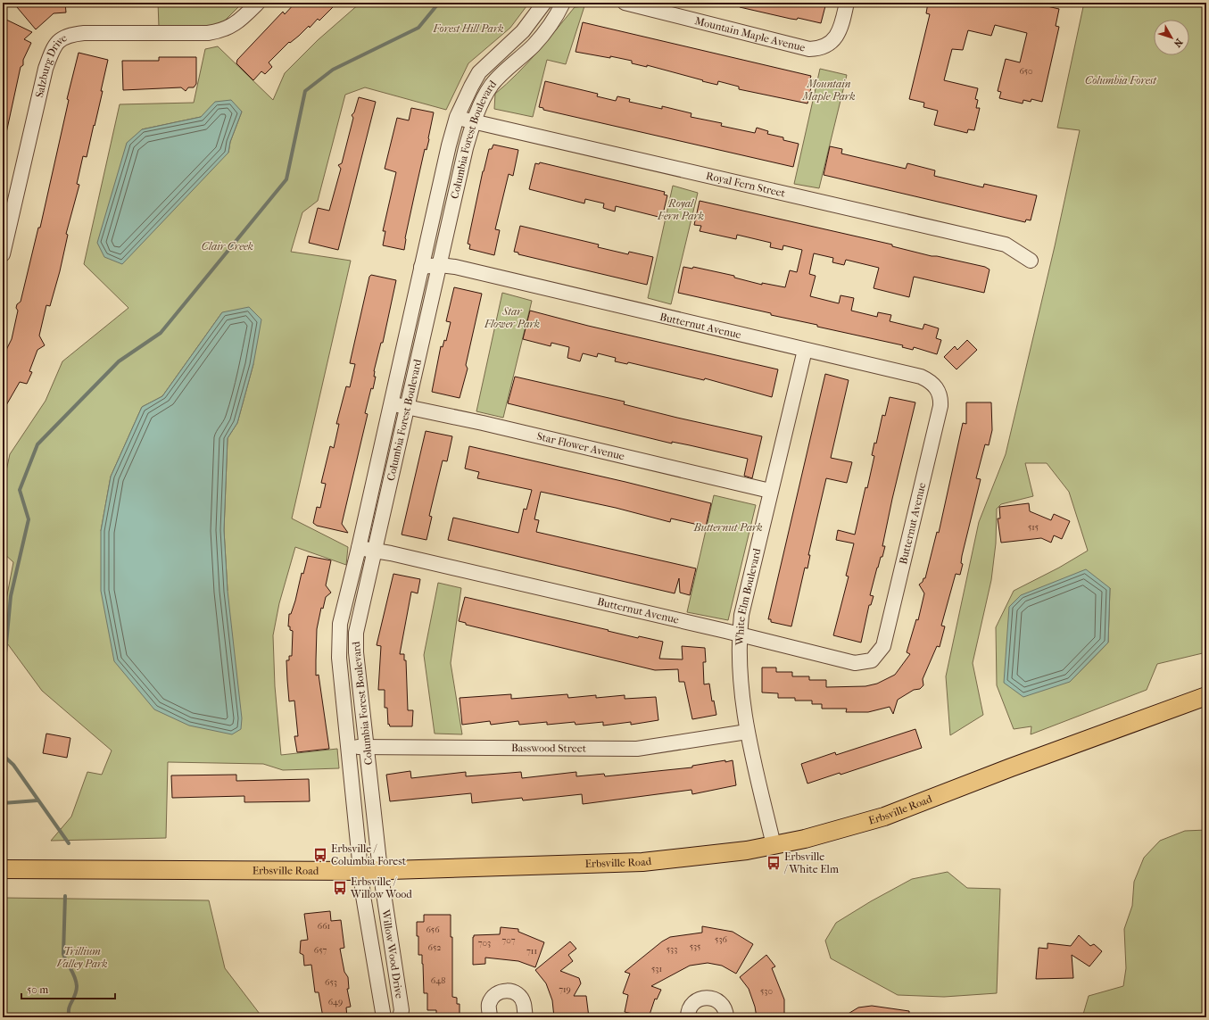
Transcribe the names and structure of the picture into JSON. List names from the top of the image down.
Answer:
{
  "streets": {
    "main road": ["Erbsville Road"],
    "street": [
      "Mountain Maple Avenue",
      "Salzburg Drive",
      "Columbia Forest Boulevard",
      "Royal Fern Street",
      "Butternut Avenue",
      "Star Flower Avenue",
      "White Elm Boulevard",
      "Basswood Street",
      "Willow Wood Drive"
    ]
  },
  "crossings": [
    ["Columbia Forest Boulevard", "Royal Fern Street"],
    ["Columbia Forest Boulevard", "Butternut Avenue"],
    ["Columbia Forest Boulevard", "Star Flower Avenue"],
    ["Columbia Forest Boulevard", "Basswood Street"],
    ["Columbia Forest Boulevard", "Erbsville Road"],
    ["Columbia Forest Boulevard", "Willow Wood Drive"],
    ["Butternut Avenue", "White Elm Boulevard"],
    ["Star Flower Avenue", "White Elm Boulevard"],
    ["White Elm Boulevard", "Basswood Street"],
    ["White Elm Boulevard", "Erbsville Road"],
    ["Erbsville Road", "Willow Wood Drive"]
  ],
  "parks": [
    "Forest Hill Park",
    "Columbia Forest",
    "Mountain Maple Park",
    "Royal Fern Park",
    "Clair Creek",
    "Star Flower Park",
    "Butternut Park",
    "Trillium Valley Park"
  ],
  "places": {
    "bus stop": ["Erbsville / Columbia Forest", "Erbsville / White Elm", "Erbsville / Willow Wood"]
  },
  "house_numbers": [
    "650",
    "515",
    "661",
    "656",
    "536",
    "707",
    "703",
    "535",
    "652",
    "533",
    "657",
    "711",
    "531",
    "648",
    "653",
    "719",
    "530",
    "649"
  ],
  "scale_bar": "50 m",
  "north": "bottom right"
}
